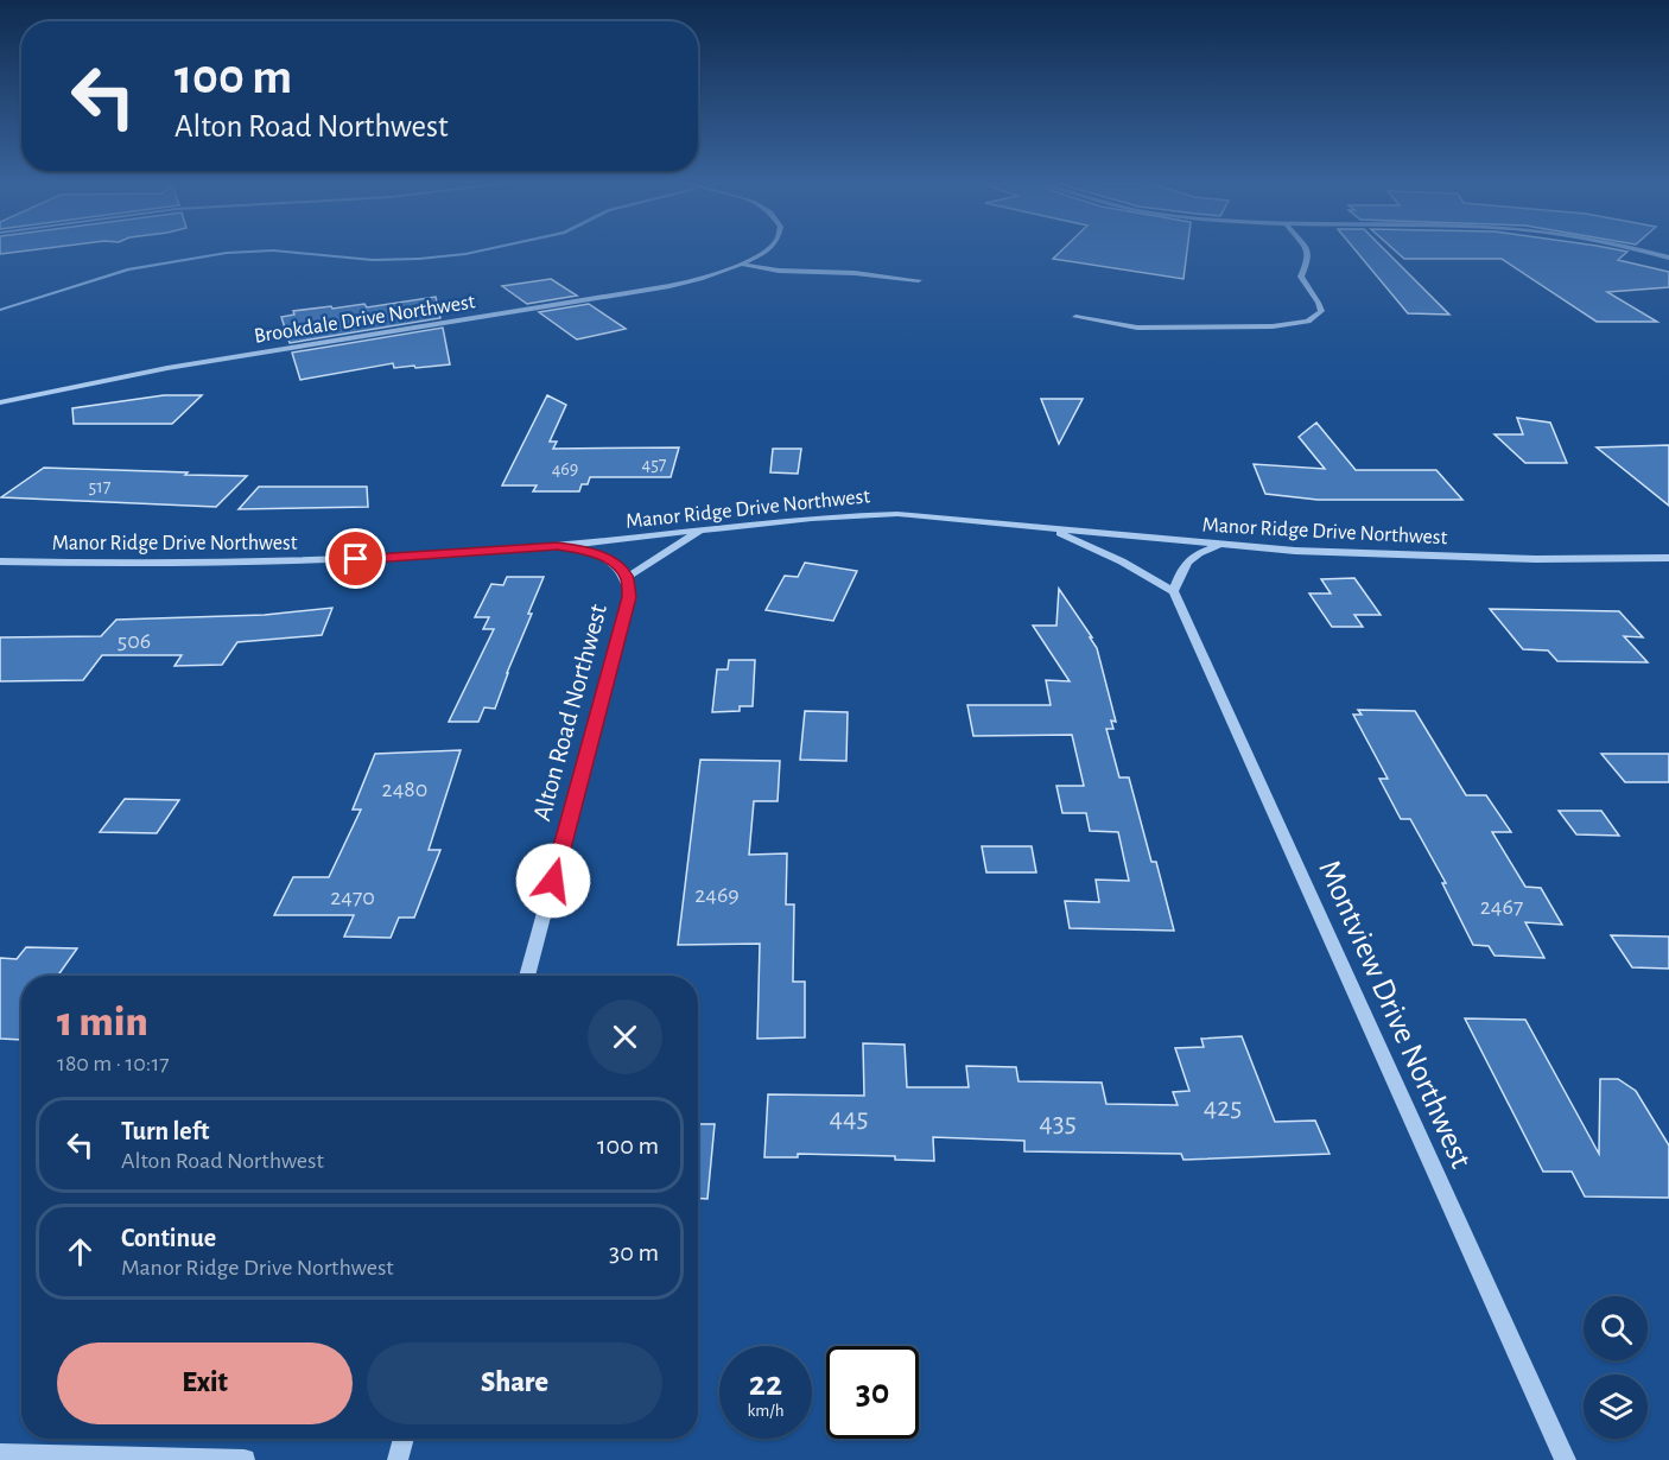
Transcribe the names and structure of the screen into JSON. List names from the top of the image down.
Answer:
{
  "streets": {
    "street": [
      "Brookdale Drive Northwest",
      "Manor Ridge Drive Northwest",
      "Alton Road Northwest",
      "Montview Drive Northwest"
    ]
  },
  "crossings": [
    ["Manor Ridge Drive Northwest", "Alton Road Northwest"]
  ],
  "house_numbers": [
    "457",
    "469",
    "517",
    "506",
    "2480",
    "2469",
    "2470",
    "2467",
    "425",
    "445",
    "435"
  ],
  "page": {
    "turn": ["100 m", "Alton Road Northwest"],
    "heading": ["1 min", "180 m · 10:17"],
    "list": [
      {
        "name": "Turn left",
        "note": "Alton Road Northwest",
        "value": "100 m"
      },
      {
        "name": "Continue",
        "note": "Manor Ridge Drive Northwest",
        "value": "30 m"
      }
    ],
    "buttons": ["Exit", "Share"],
    "speed": "22 km/h",
    "limit": "30"
  }
}
